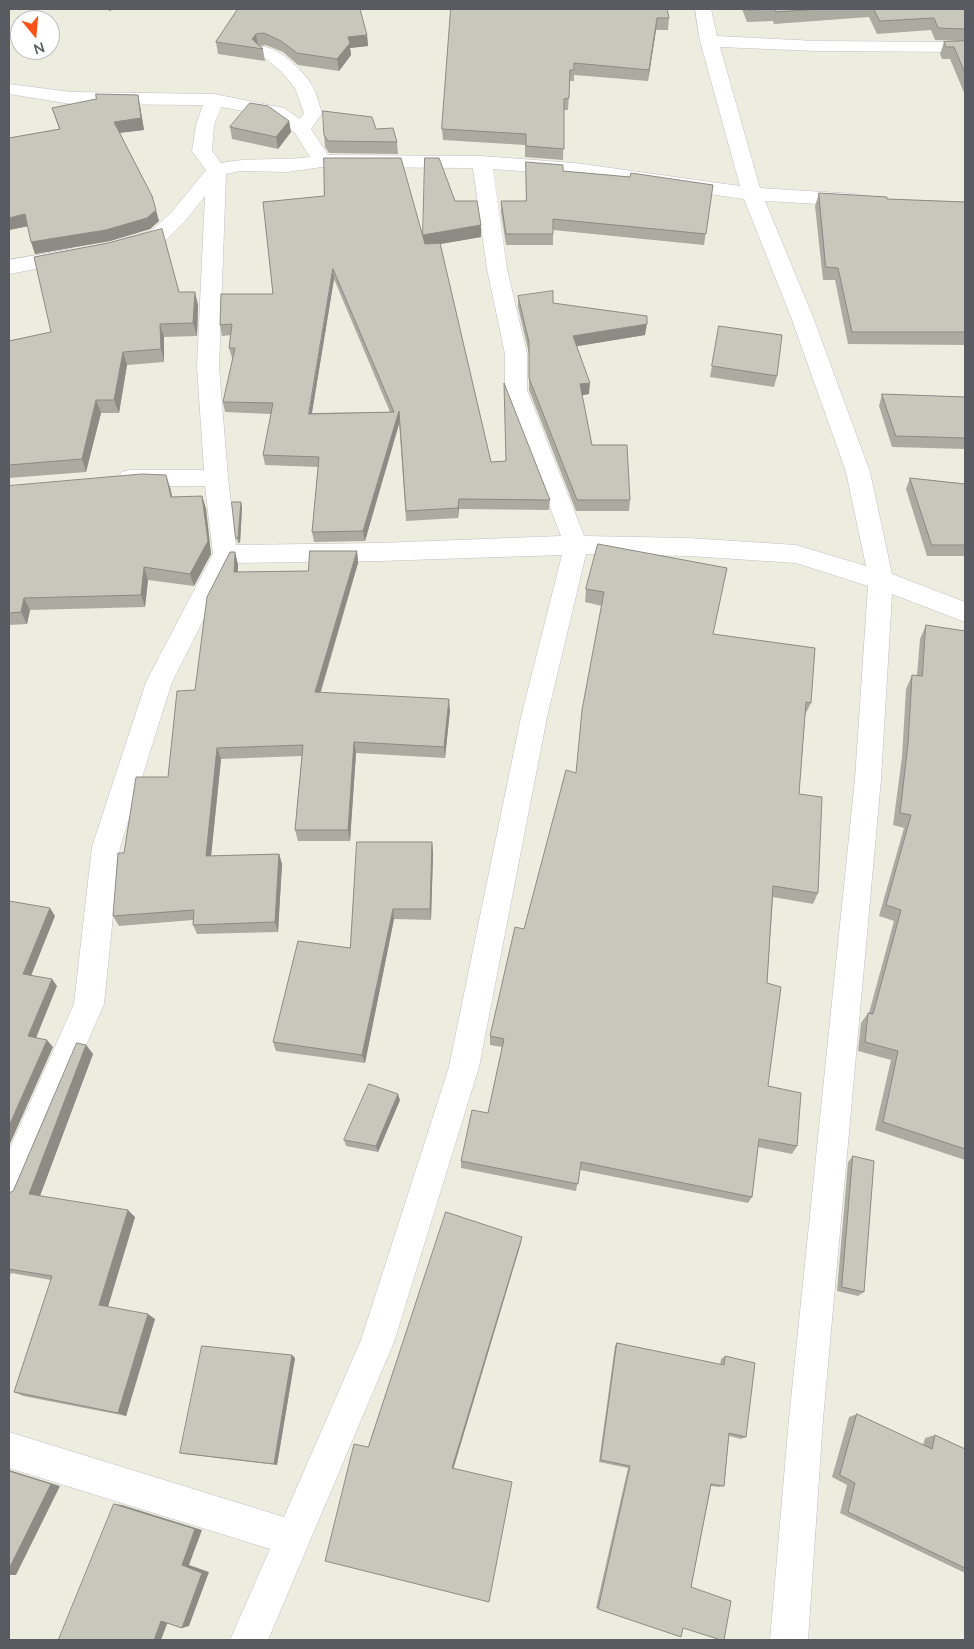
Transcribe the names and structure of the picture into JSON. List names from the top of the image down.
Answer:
{
  "north": "bottom"
}
